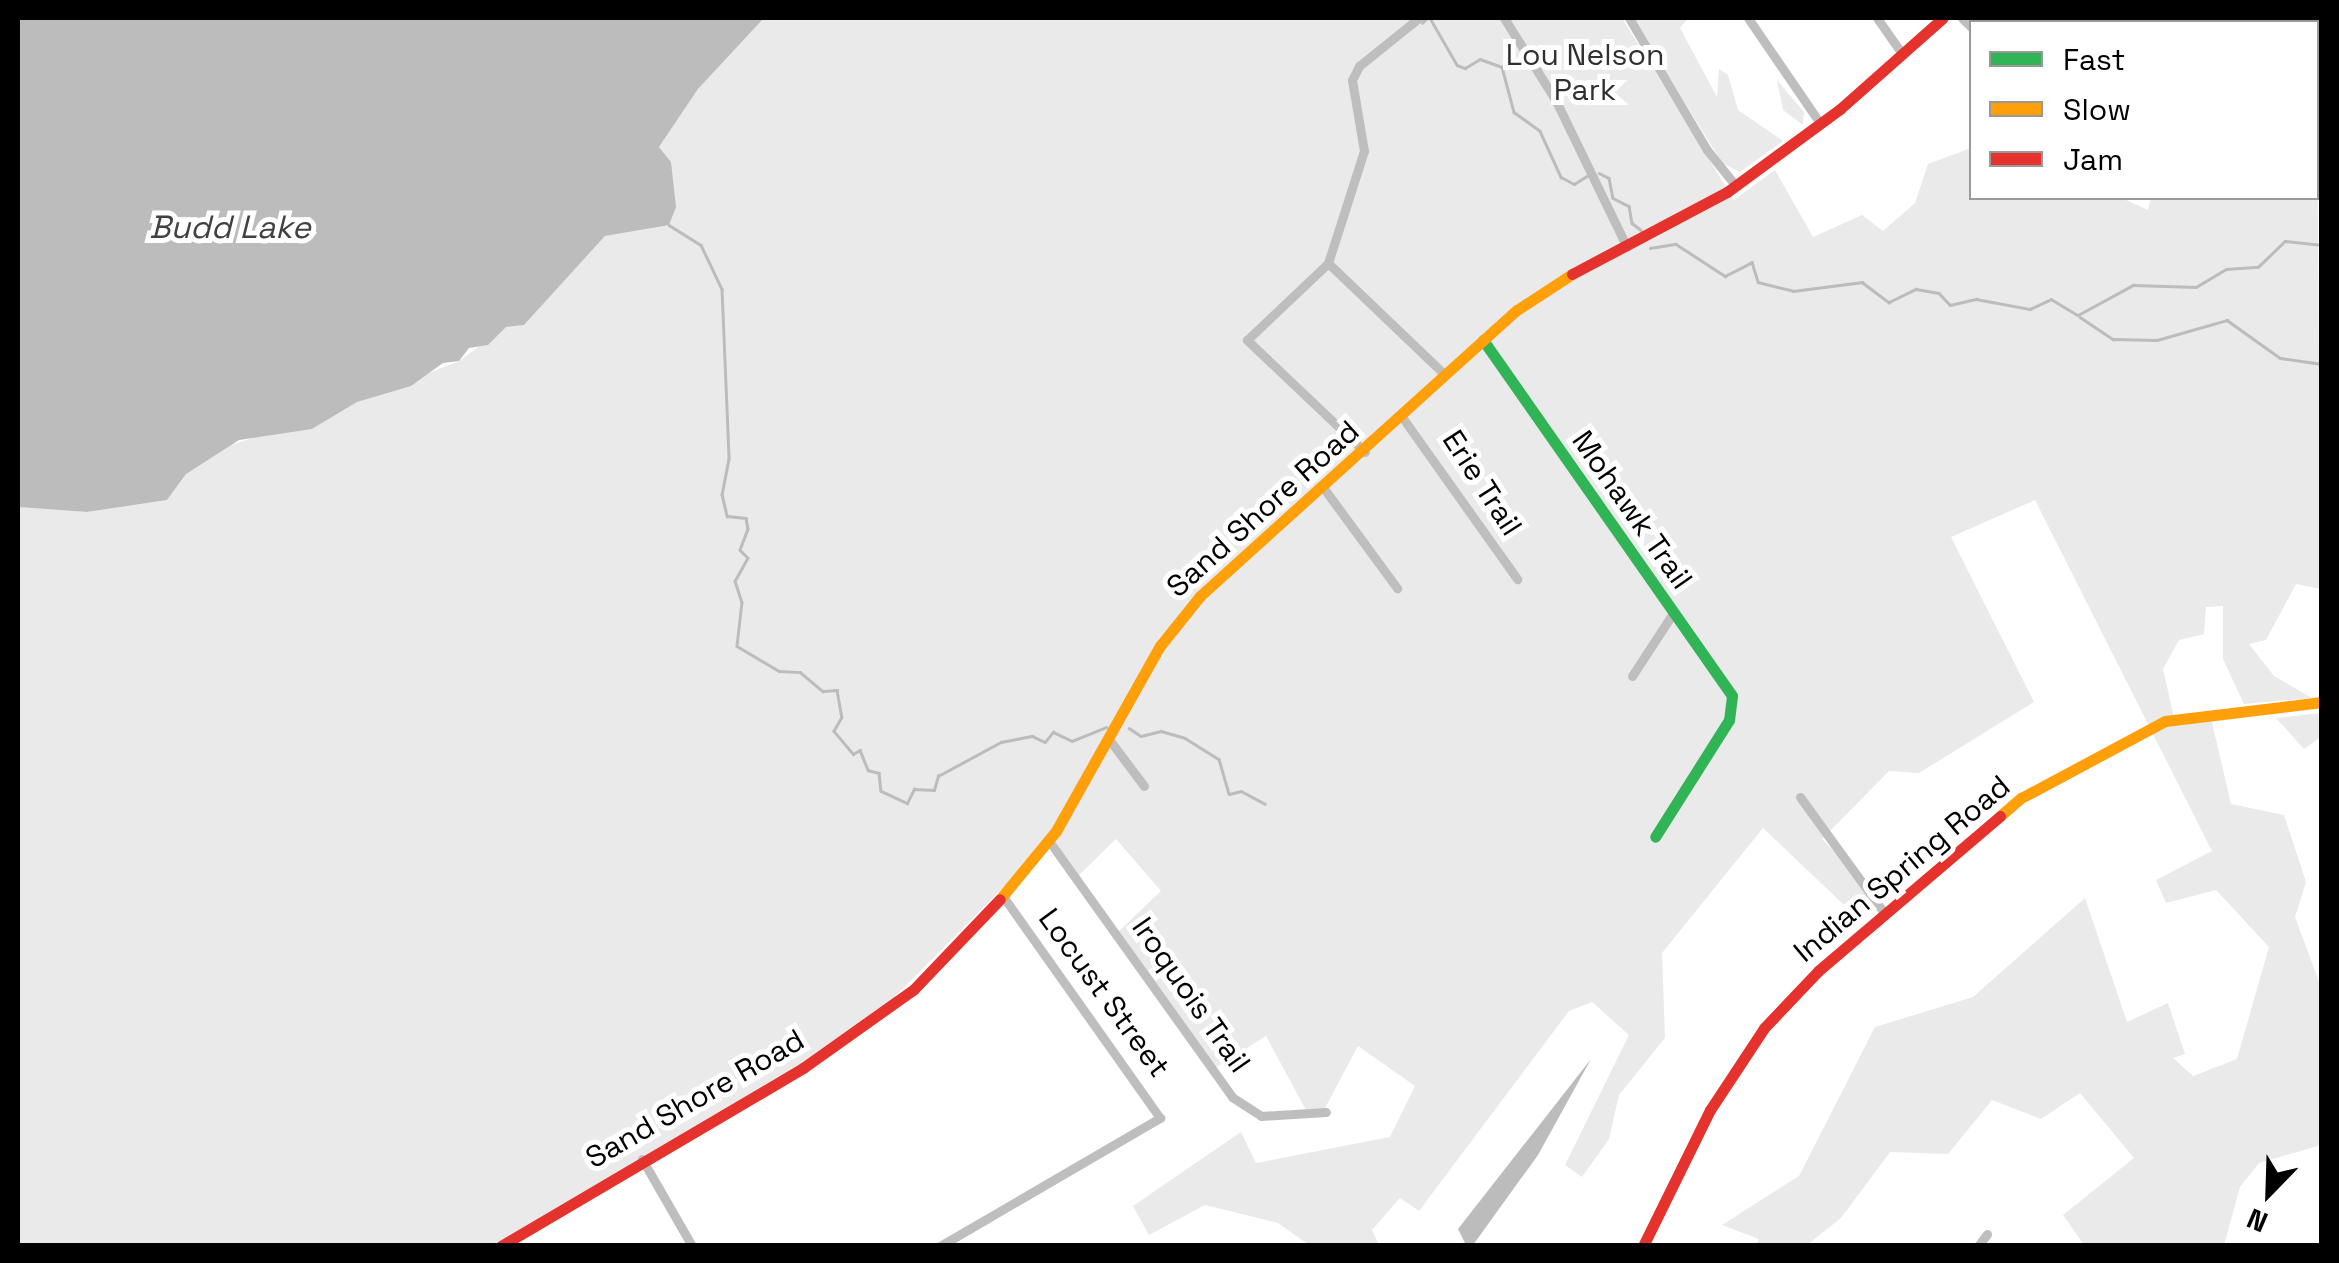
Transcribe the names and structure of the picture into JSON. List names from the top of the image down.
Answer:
{
  "streets": {
    "street": [
      "Erie Trail",
      "Sand Shore Road",
      "Mohawk Trail",
      "Indian Spring Road",
      "Locust Street",
      "Iroquois Trail"
    ]
  },
  "crossings": [
    ["Erie Trail", "Sand Shore Road"],
    ["Sand Shore Road", "Mohawk Trail"],
    ["Sand Shore Road", "Locust Street"],
    ["Sand Shore Road", "Iroquois Trail"]
  ],
  "water": ["Budd Lake"],
  "parks": ["Lou Nelson Park"],
  "legend": ["Fast", "Slow", "Jam"],
  "north": "bottom left"
}
